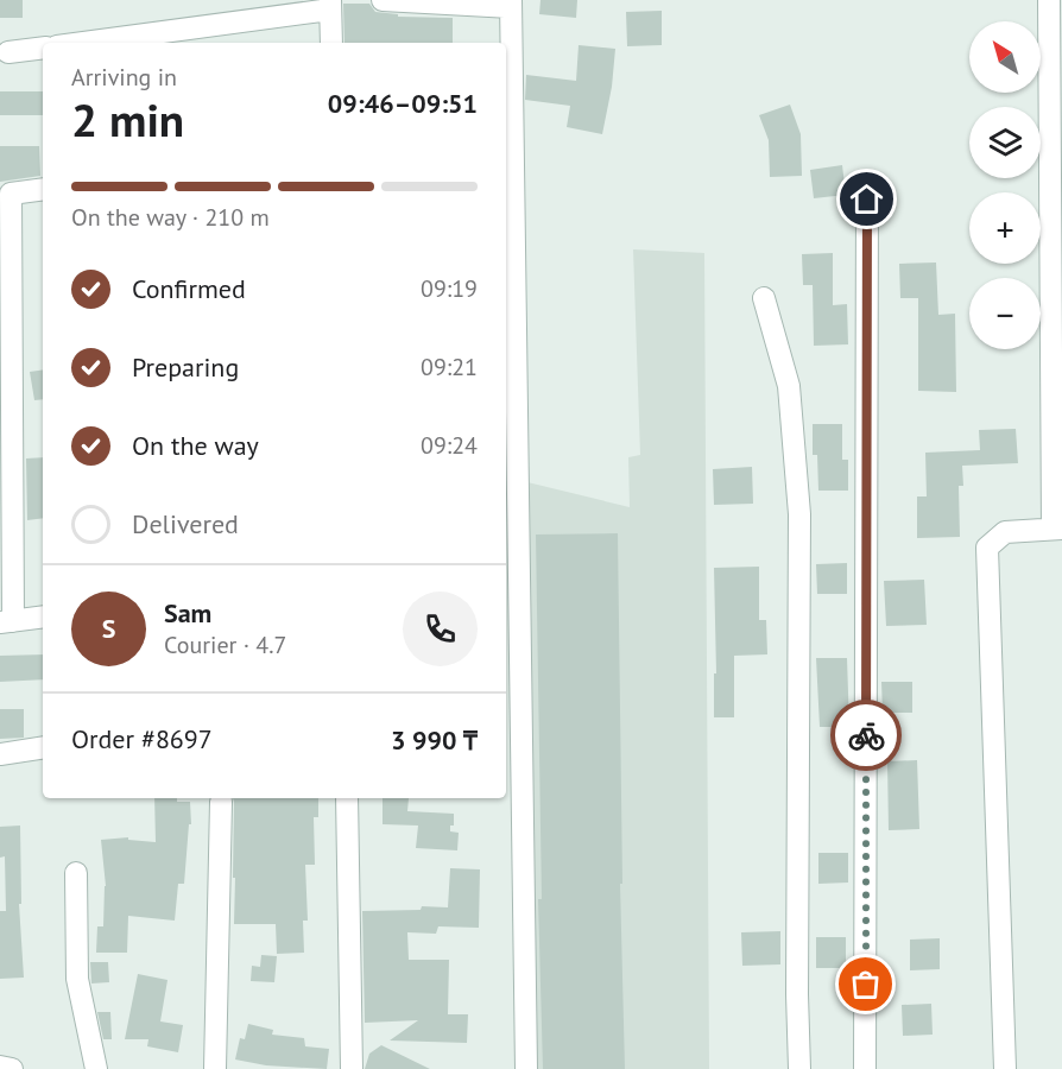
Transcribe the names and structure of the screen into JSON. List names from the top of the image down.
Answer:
{
  "north": "top left",
  "page": {
    "map_buttons": ["+", "−"],
    "heading": ["2 min", "Arriving in", "09:46–09:51"],
    "panel": [
      "Sam",
      "Courier · 4.7",
      "Order #8697",
      "3 990 ₸"
    ],
    "bar": "On the way · 210 m",
    "list": [
      ["Confirmed", "09:19"],
      ["Preparing", "09:21"],
      ["On the way", "09:24"],
      "Delivered"
    ],
    "round": "S"
  }
}
